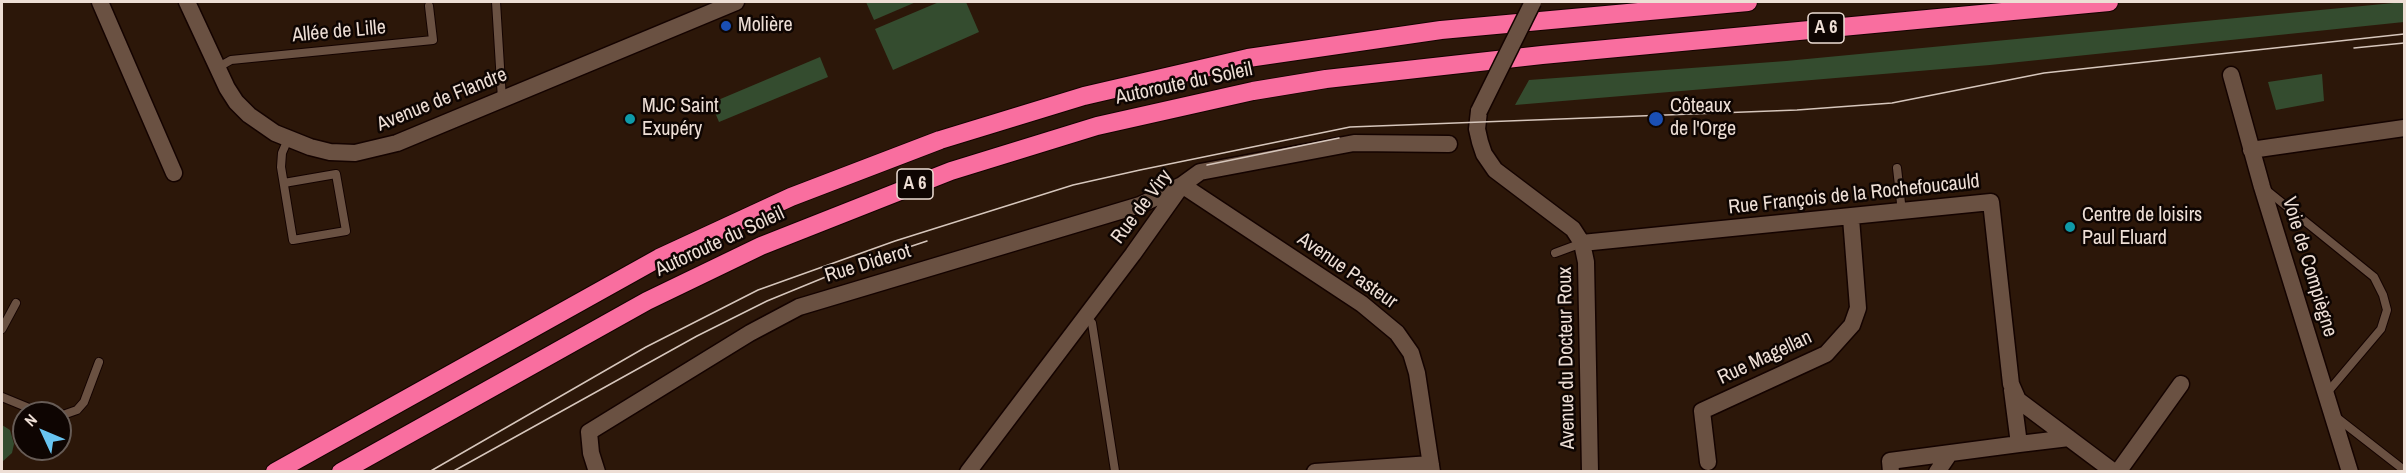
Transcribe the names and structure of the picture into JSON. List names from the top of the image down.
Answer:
{
  "streets": {
    "highway": ["A 6", "Autoroute du Soleil"],
    "street": [
      "Avenue de Flandre",
      "Rue François de la Rochefoucauld",
      "Rue de Viry",
      "Rue Diderot",
      "Voie de Compiègne",
      "Avenue Pasteur",
      "Avenue du Docteur Roux",
      "Rue Magellan"
    ],
    "lane": ["Allée de Lille"]
  },
  "crossings": [
    ["Allée de Lille", "Avenue de Flandre"],
    ["Rue François de la Rochefoucauld", "Avenue du Docteur Roux"],
    ["Rue François de la Rochefoucauld", "Rue Magellan"],
    ["Rue de Viry", "Rue Diderot"],
    ["Rue de Viry", "Avenue Pasteur"],
    ["Rue Diderot", "Avenue Pasteur"]
  ],
  "places": [
    "Molière",
    "MJC Saint Exupéry",
    "Côteaux de l'Orge",
    "Centre de loisirs Paul Eluard"
  ],
  "north": "top left"
}
